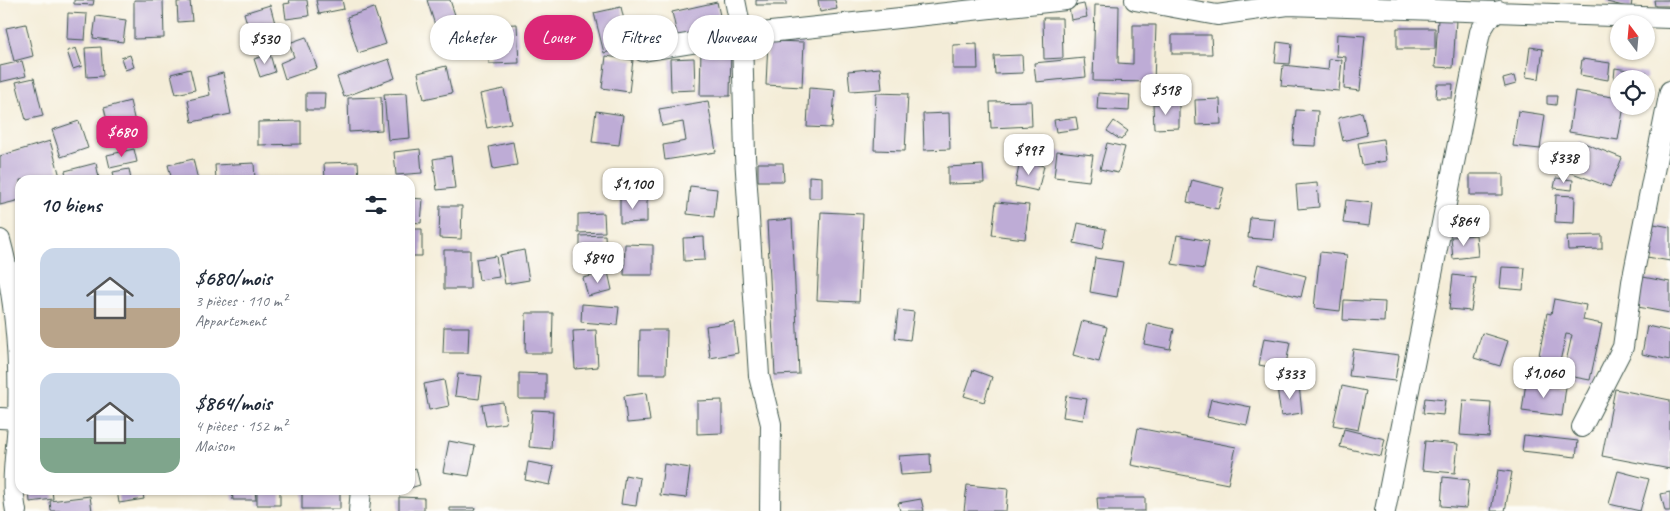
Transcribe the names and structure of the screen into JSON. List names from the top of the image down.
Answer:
{
  "north": "top",
  "page": {
    "chip": [
      "Acheter",
      "Louer",
      "Filtres",
      "Nouveau"
    ],
    "price": [
      "$530",
      "$518",
      "$680",
      "$997",
      "$338",
      "$1,100",
      "$864",
      "$840",
      "$1,060",
      "$333"
    ],
    "heading": "10 biens",
    "list": [
      {
        "name": "$680/mois",
        "note": "3 pièces · 110 m² · Appartement"
      },
      {
        "name": "$864/mois",
        "note": "4 pièces · 152 m² · Maison"
      }
    ]
  }
}
